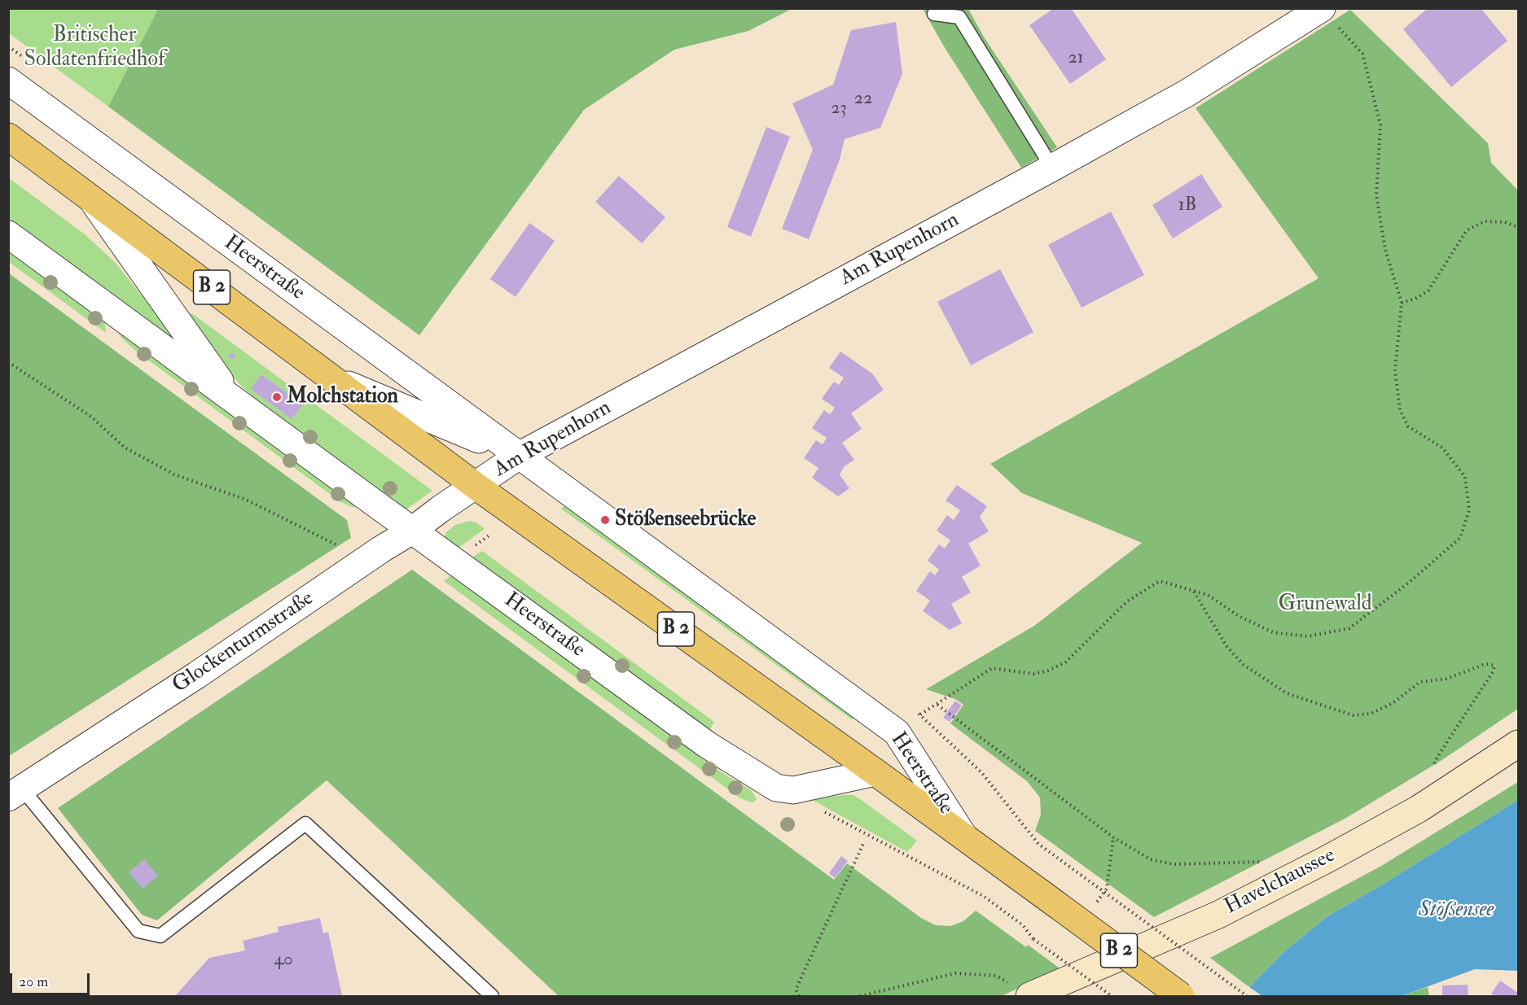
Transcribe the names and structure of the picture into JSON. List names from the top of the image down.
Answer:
{
  "streets": {
    "main road": ["Heerstraße", "B 2"],
    "street": ["Am Rupenhorn", "Glockenturmstraße", "Havelchaussee"]
  },
  "crossings": [
    ["Am Rupenhorn", "Heerstraße"],
    ["Am Rupenhorn", "Glockenturmstraße"],
    ["Heerstraße", "Glockenturmstraße"]
  ],
  "water": ["Stößensee"],
  "parks": ["Britischer Soldatenfriedhof", "Grunewald"],
  "places": ["Molchstation", "Stößenseebrücke"],
  "house_numbers": [
    "21",
    "22",
    "23",
    "1B",
    "40"
  ],
  "scale_bar": "20 m"
}
